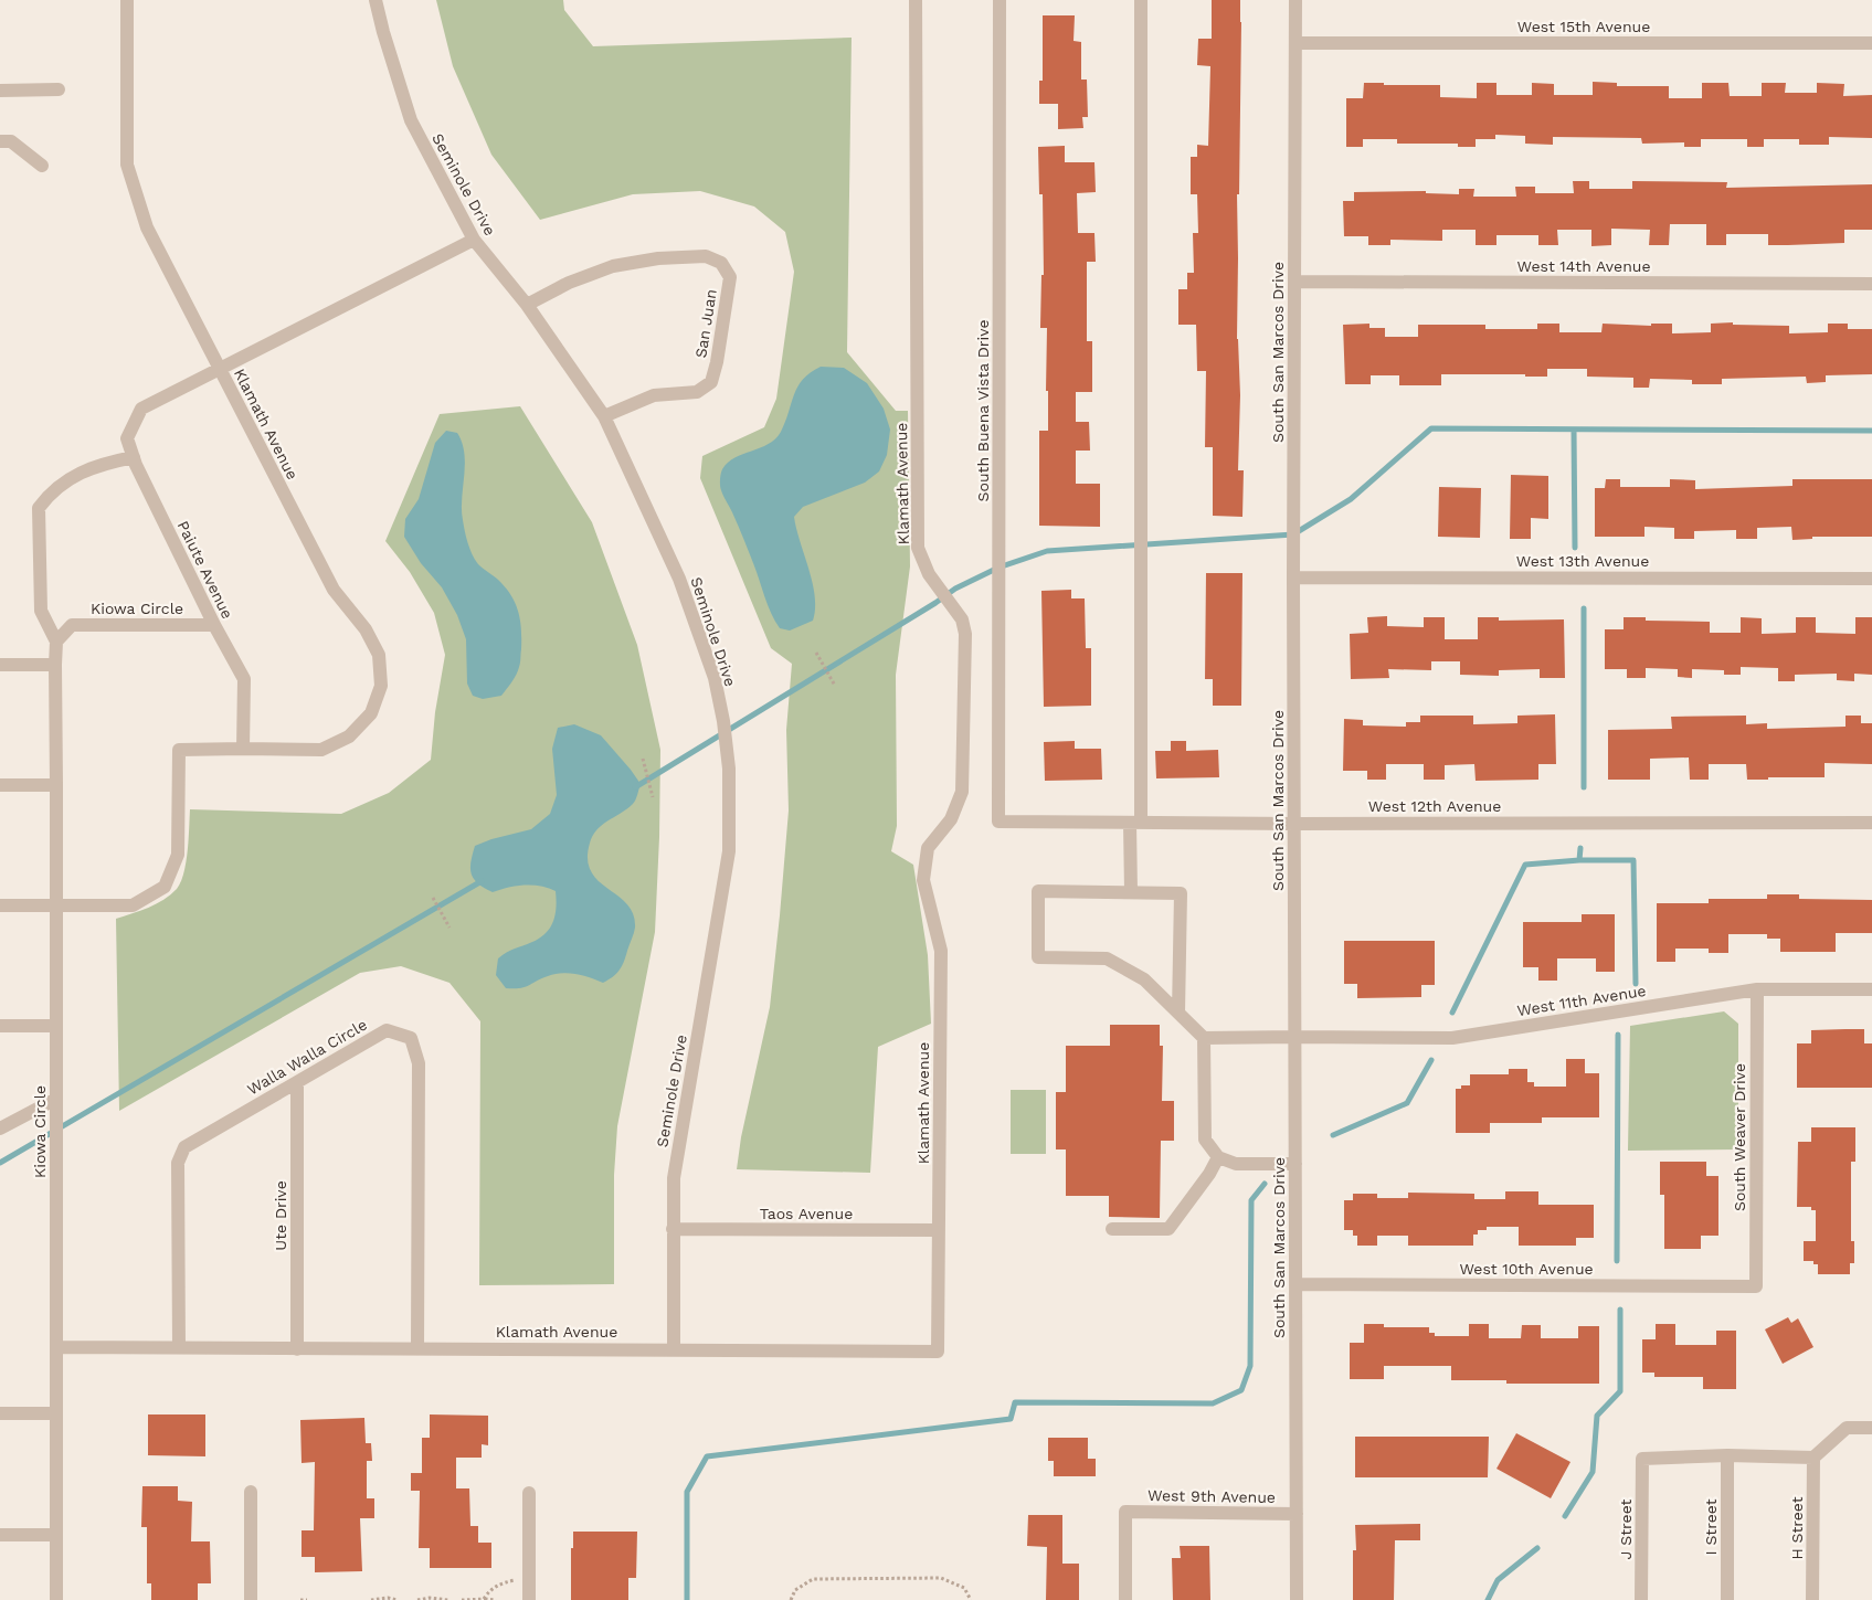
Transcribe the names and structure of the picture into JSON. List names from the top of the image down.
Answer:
{
  "streets": {
    "street": [
      "West 15th Avenue",
      "Seminole Drive",
      "West 14th Avenue",
      "San Juan",
      "South San Marcos Drive",
      "South Buena Vista Drive",
      "Klamath Avenue",
      "West 13th Avenue",
      "Paiute Avenue",
      "Kiowa Circle",
      "West 12th Avenue",
      "West 11th Avenue",
      "Walla Walla Circle",
      "South Weaver Drive",
      "Taos Avenue",
      "Ute Drive",
      "West 10th Avenue",
      "West 9th Avenue",
      "I Street",
      "H Street",
      "J Street"
    ]
  },
  "crossings": [
    ["West 15th Avenue", "South San Marcos Drive"],
    ["Seminole Drive", "San Juan"],
    ["Seminole Drive", "Klamath Avenue"],
    ["Seminole Drive", "Paiute Avenue"],
    ["Seminole Drive", "Taos Avenue"],
    ["West 14th Avenue", "South San Marcos Drive"],
    ["South San Marcos Drive", "West 13th Avenue"],
    ["South San Marcos Drive", "West 12th Avenue"],
    ["South San Marcos Drive", "West 11th Avenue"],
    ["South San Marcos Drive", "West 10th Avenue"],
    ["South San Marcos Drive", "West 9th Avenue"],
    ["South Buena Vista Drive", "West 12th Avenue"],
    ["Klamath Avenue", "Paiute Avenue"],
    ["Klamath Avenue", "Kiowa Circle"],
    ["Klamath Avenue", "Walla Walla Circle"],
    ["Klamath Avenue", "Taos Avenue"],
    ["Klamath Avenue", "Ute Drive"],
    ["Paiute Avenue", "Kiowa Circle"],
    ["West 11th Avenue", "South Weaver Drive"],
    ["Walla Walla Circle", "Ute Drive"],
    ["South Weaver Drive", "West 10th Avenue"],
    ["I Street", "J Street"]
  ]
}
